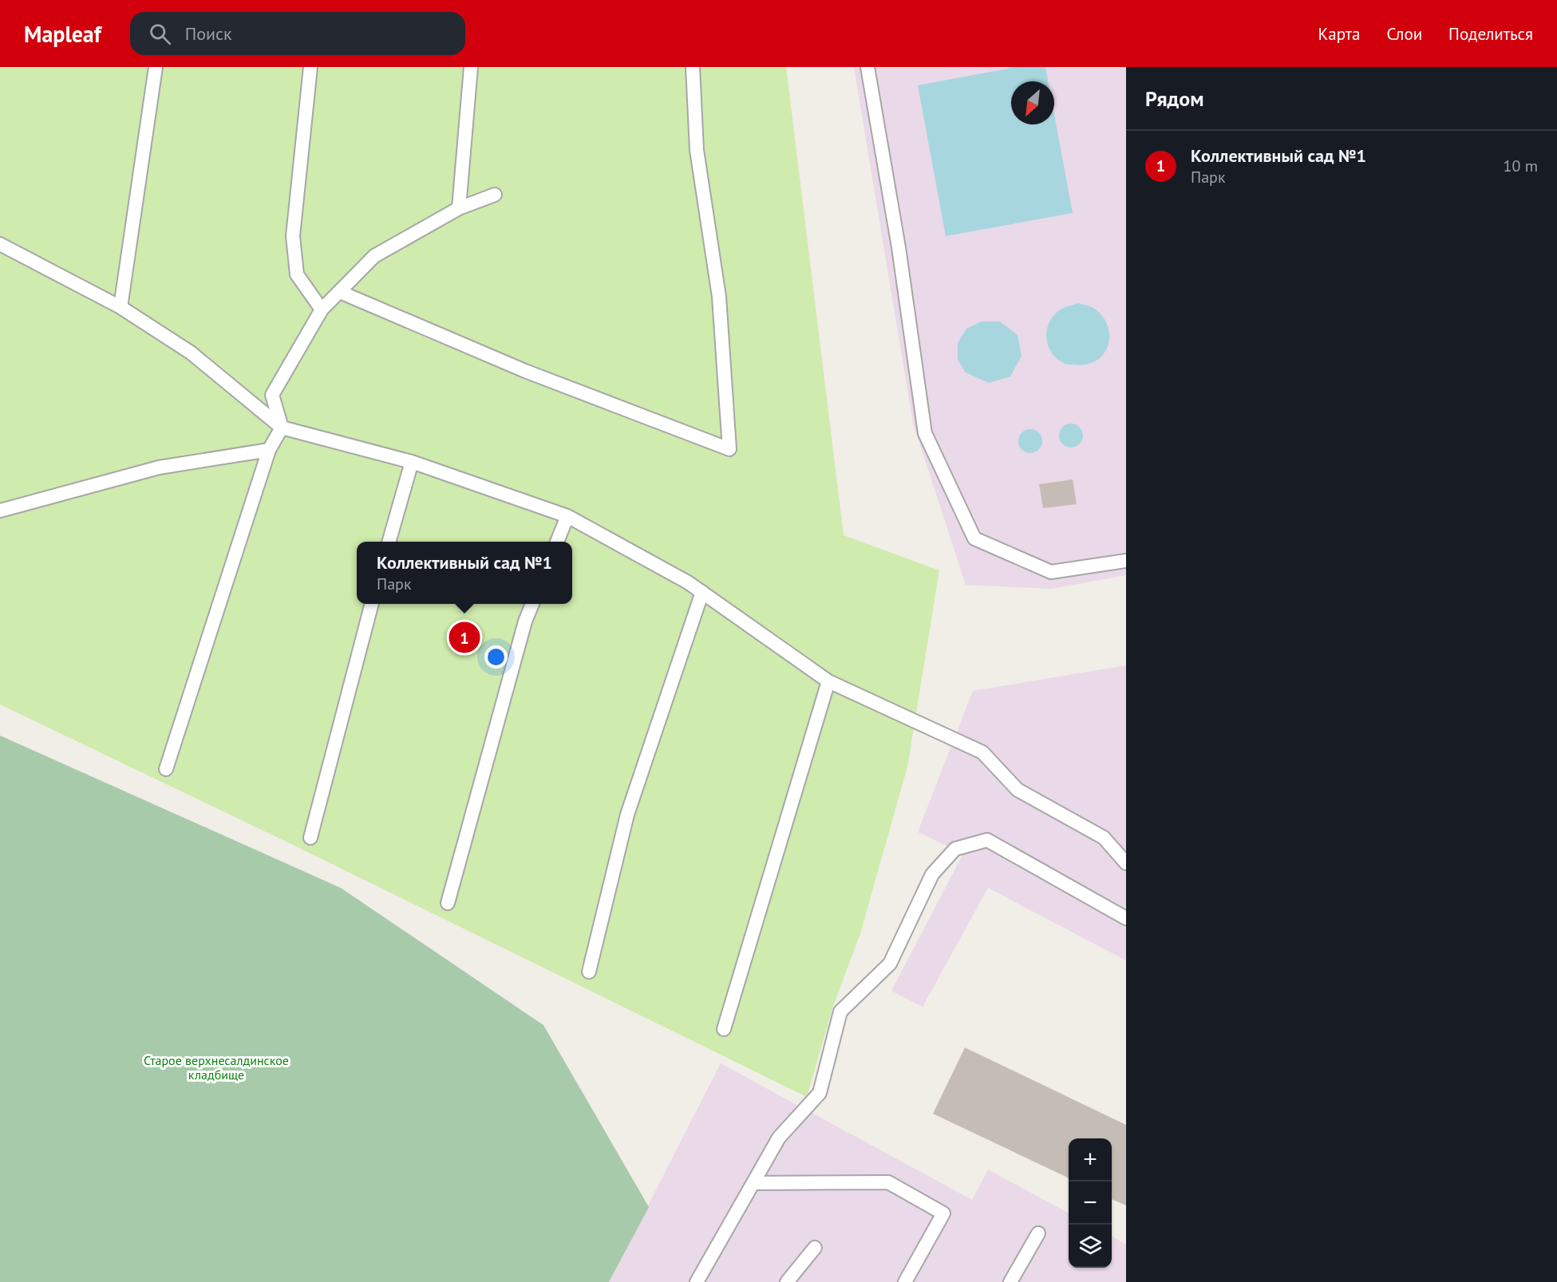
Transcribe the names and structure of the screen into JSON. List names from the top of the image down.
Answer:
{
  "parks": ["Старое верхнесалдинское кладбище"],
  "north": "bottom left",
  "page": {
    "header": "Mapleaf",
    "search": "Поиск",
    "nav": ["Карта", "Слои", "Поделиться"],
    "heading": "Рядом",
    "list": [
      {
        "mark": "1",
        "name": "Коллективный сад №1",
        "note": "Парк",
        "value": "10 m"
      }
    ],
    "popup": ["Коллективный сад №1", "Парк"],
    "pins": "1",
    "map_buttons": ["+", "−"]
  }
}
